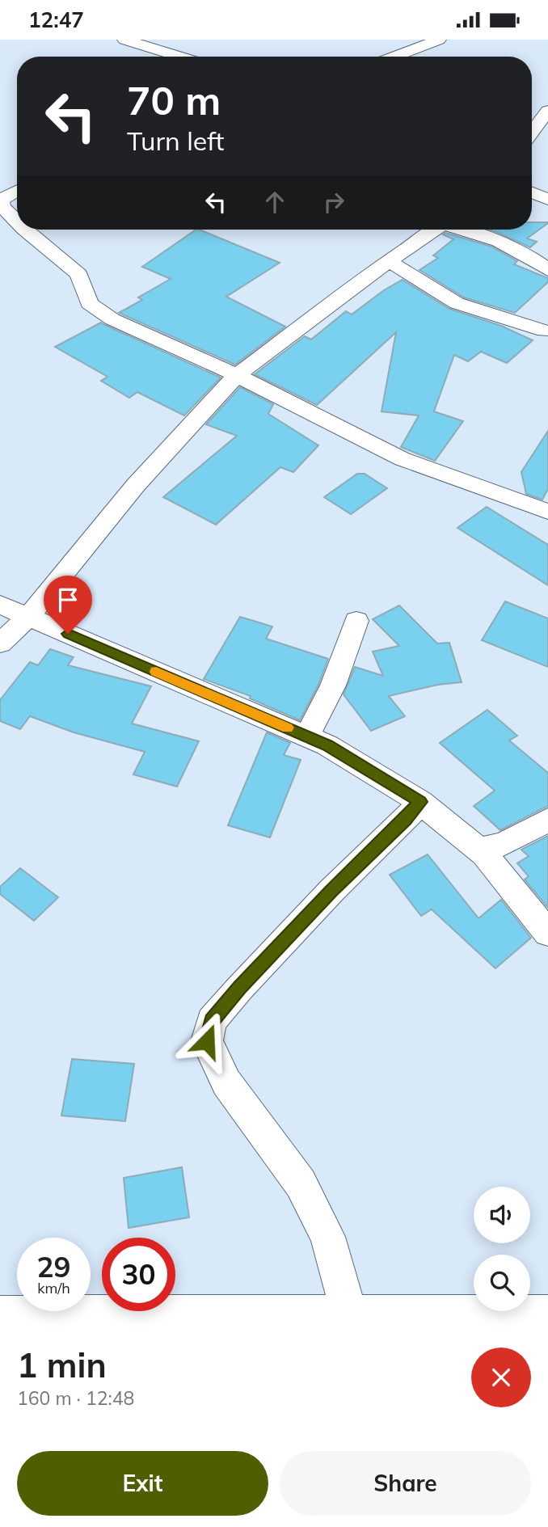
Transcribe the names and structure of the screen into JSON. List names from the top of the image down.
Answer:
{
  "page": {
    "status": "12:47",
    "turn": ["70 m", "Turn left"],
    "speed": "29 km/h",
    "limit": "30",
    "heading": ["1 min", "160 m · 12:48"],
    "buttons": ["Exit", "Share"]
  }
}
